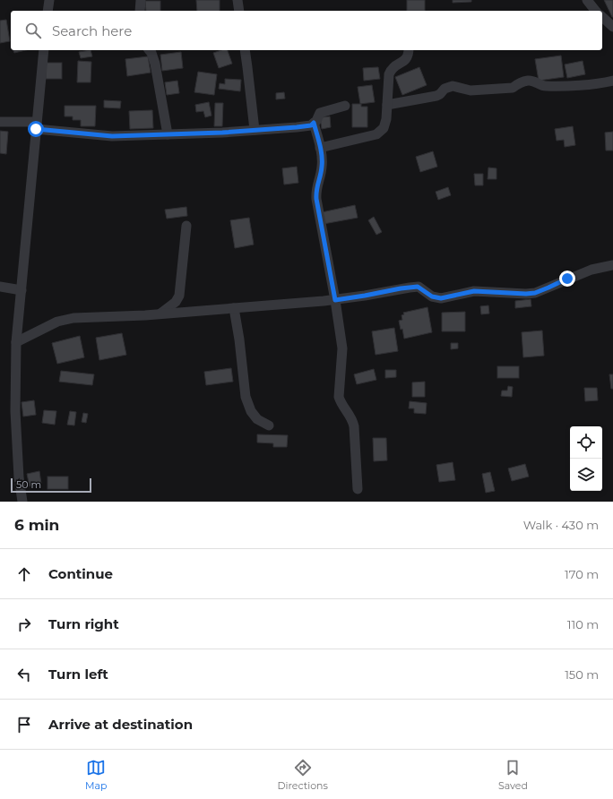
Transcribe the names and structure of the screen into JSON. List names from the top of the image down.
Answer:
{
  "scale_bar": "50 m",
  "page": {
    "search": "Search here",
    "scale": "50 m",
    "heading": ["6 min", "Walk · 430 m"],
    "list": [
      ["Continue", "170 m"],
      ["Turn right", "110 m"],
      ["Turn left", "150 m"],
      "Arrive at destination"
    ],
    "nav": ["Map", "Directions", "Saved"]
  }
}
